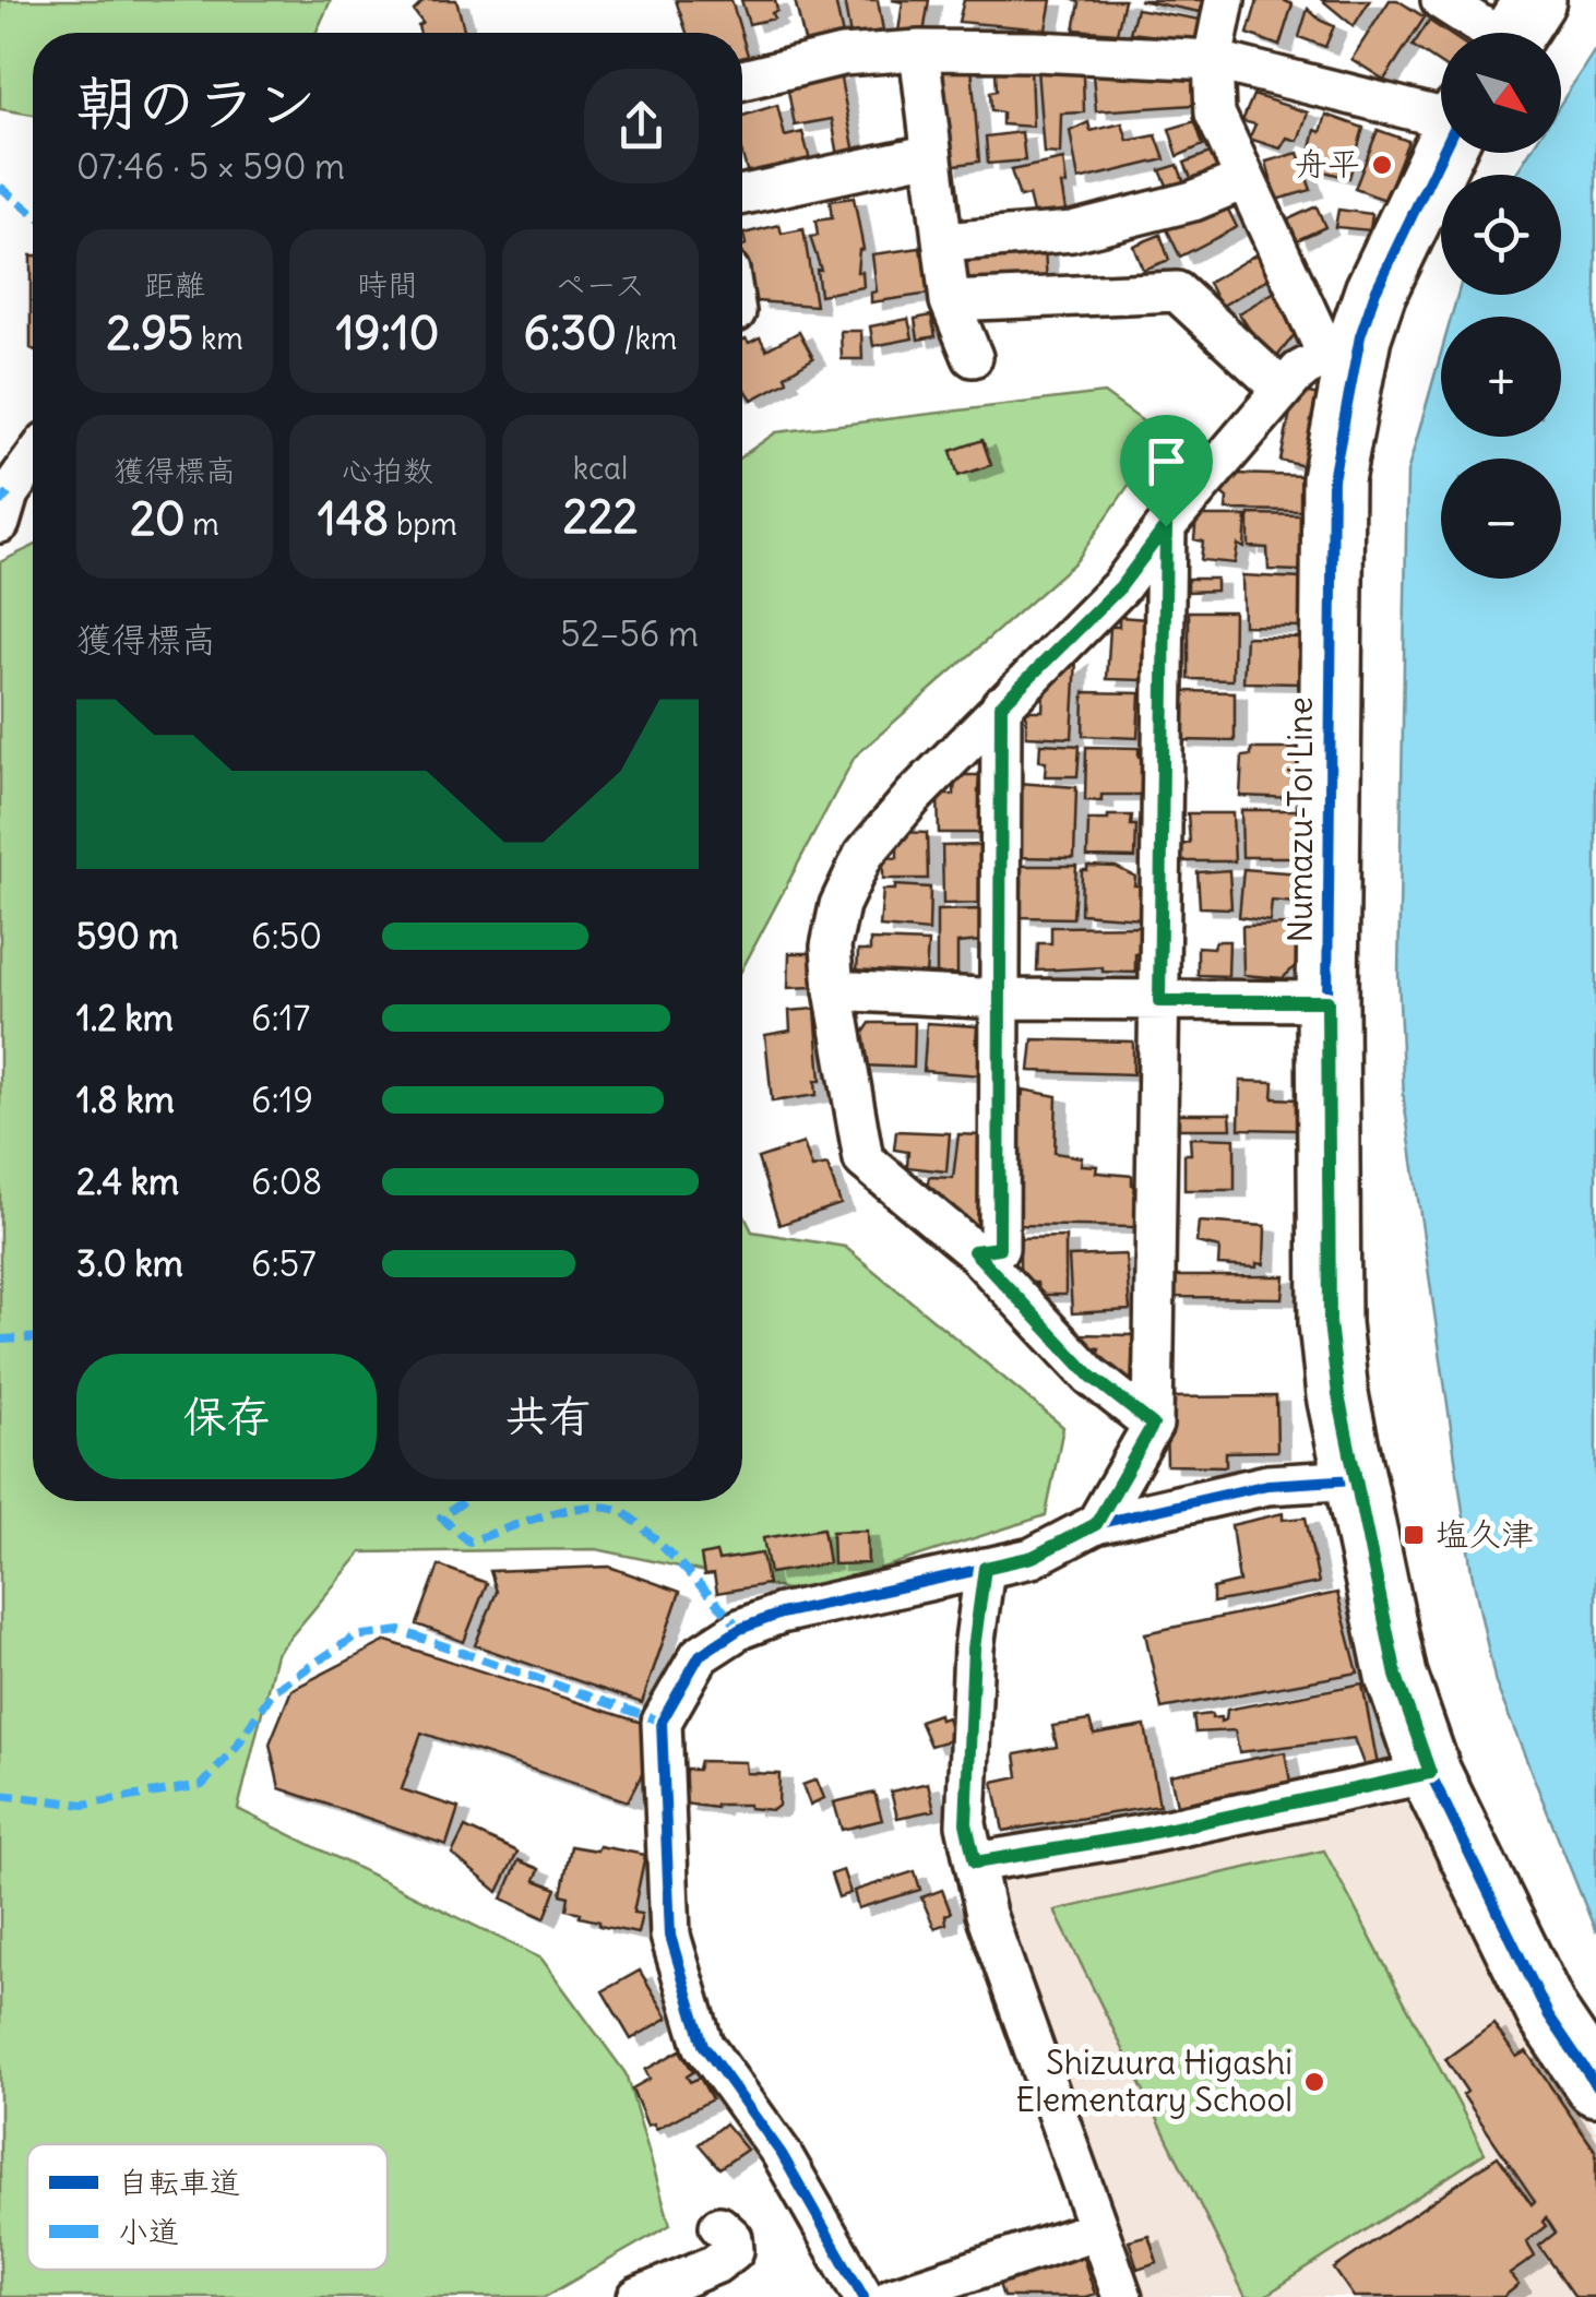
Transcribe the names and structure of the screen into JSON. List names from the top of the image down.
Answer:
{
  "streets": {
    "main road": ["Numazu-Toi Line"]
  },
  "places": {
    "other": ["舟平", "Shizuura Higashi Elementary School"],
    "transit": ["塩久津"]
  },
  "legend": ["自転車道", "小道"],
  "north": "bottom right",
  "page": {
    "map_buttons": ["+", "−"],
    "heading": ["朝のラン", "07:46 · 5 × 590 m"],
    "stats": [
      ["距離", "2.95 km"],
      ["時間", "19:10"],
      ["ペース", "6:30 /km"],
      ["獲得標高", "20 m"],
      ["心拍数", "148 bpm"],
      ["kcal", "222"]
    ],
    "chart": ["獲得標高", "52–56 m"],
    "list": [
      {
        "name": "590 m",
        "note": "6:50"
      },
      {
        "name": "1.2 km",
        "note": "6:17"
      },
      {
        "name": "1.8 km",
        "note": "6:19"
      },
      {
        "name": "2.4 km",
        "note": "6:08"
      },
      {
        "name": "3.0 km",
        "note": "6:57"
      }
    ],
    "buttons": ["保存", "共有"]
  }
}
